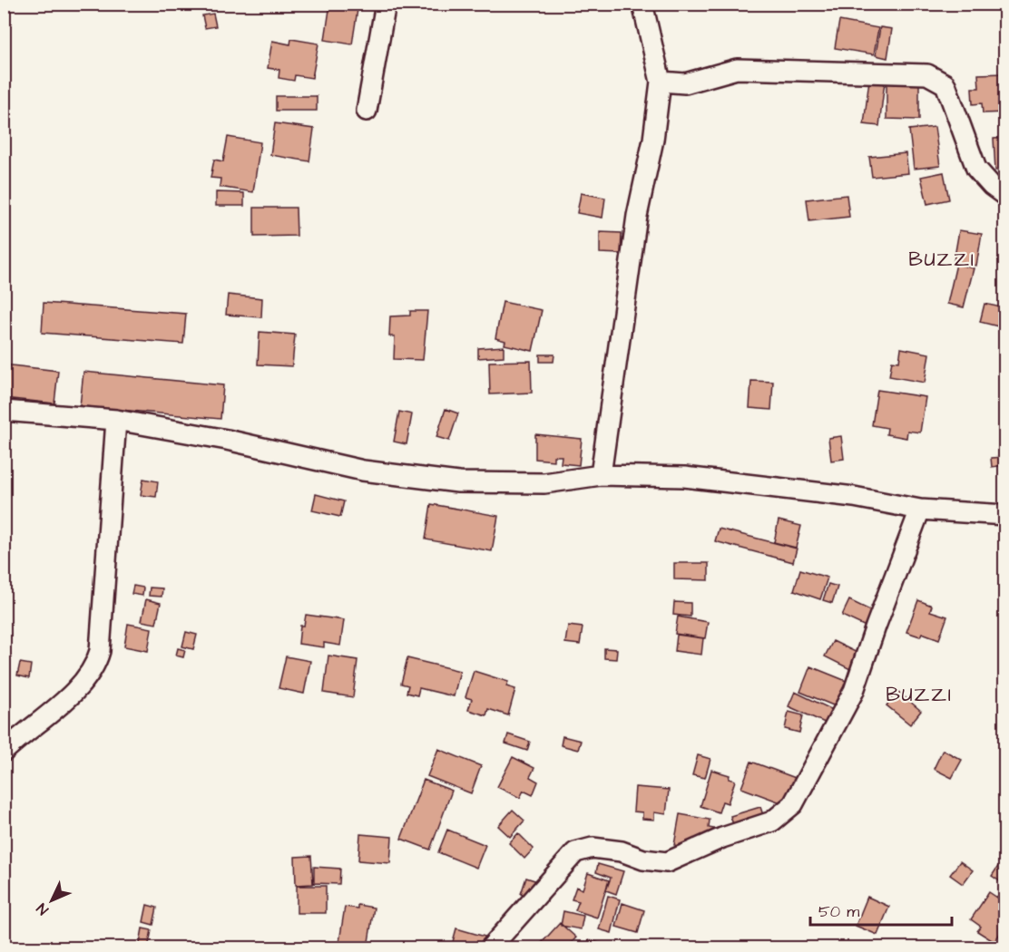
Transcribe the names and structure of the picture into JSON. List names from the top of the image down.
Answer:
{
  "districts": ["BUZZI", "BUZZI"],
  "scale_bar": "50 m",
  "north": "bottom left"
}
